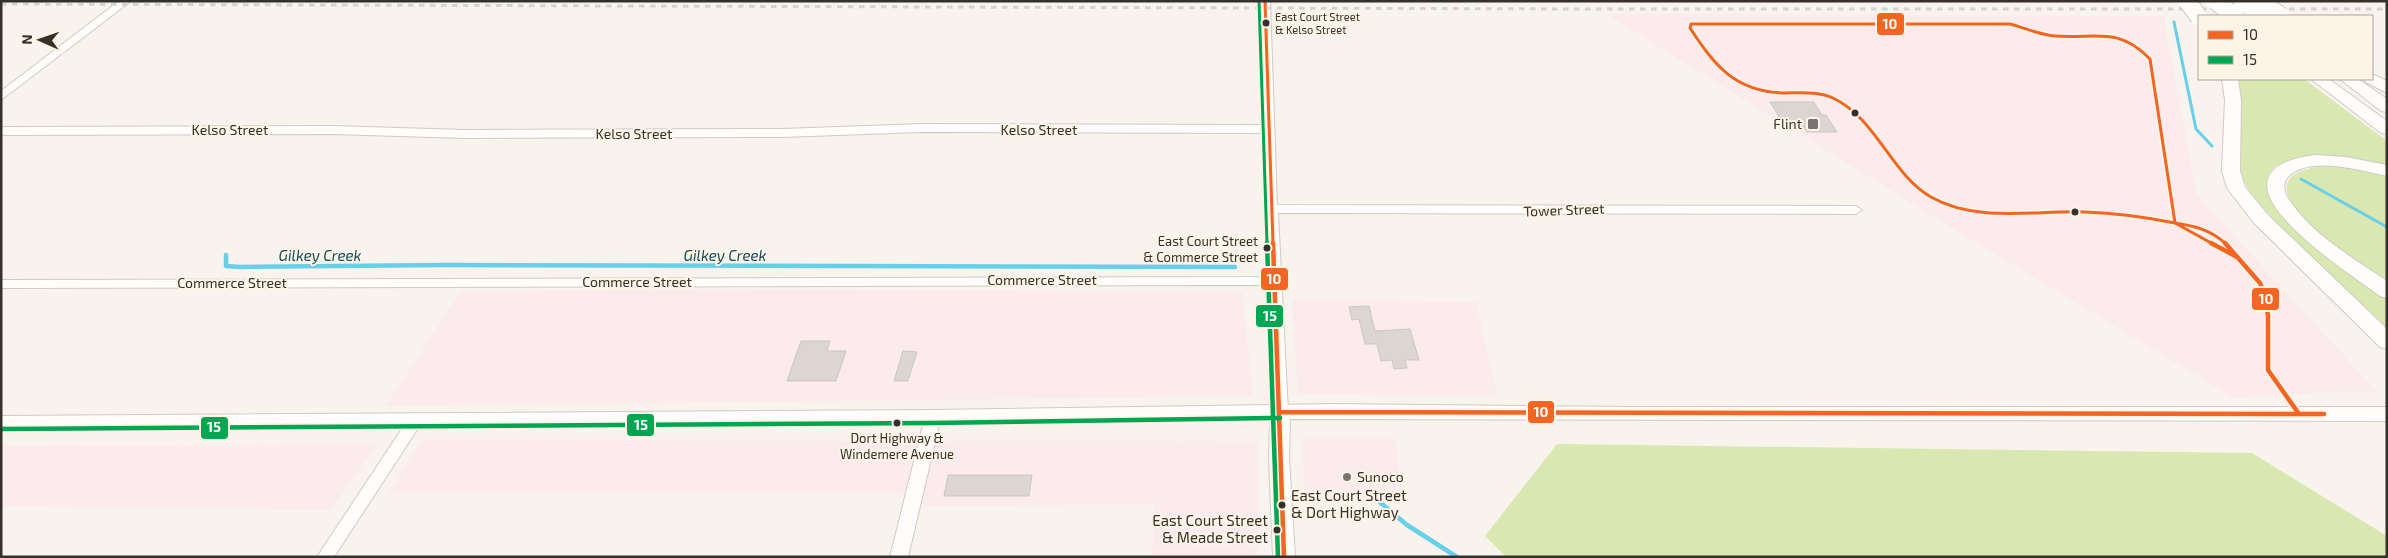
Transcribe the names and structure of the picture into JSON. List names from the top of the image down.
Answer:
{
  "streets": {
    "street": ["Kelso Street", "Tower Street", "Commerce Street"]
  },
  "water": ["Gilkey Creek"],
  "places": {
    "other": [
      "East Court Street & Kelso Street",
      "East Court Street & Commerce Street",
      "Dort Highway & Windemere Avenue",
      "Sunoco",
      "East Court Street & Dort Highway",
      "East Court Street & Meade Street"
    ],
    "transit": ["Flint"]
  },
  "lines": ["transit line 10", "transit line 15"],
  "legend": ["10", "15"],
  "north": "left"
}
